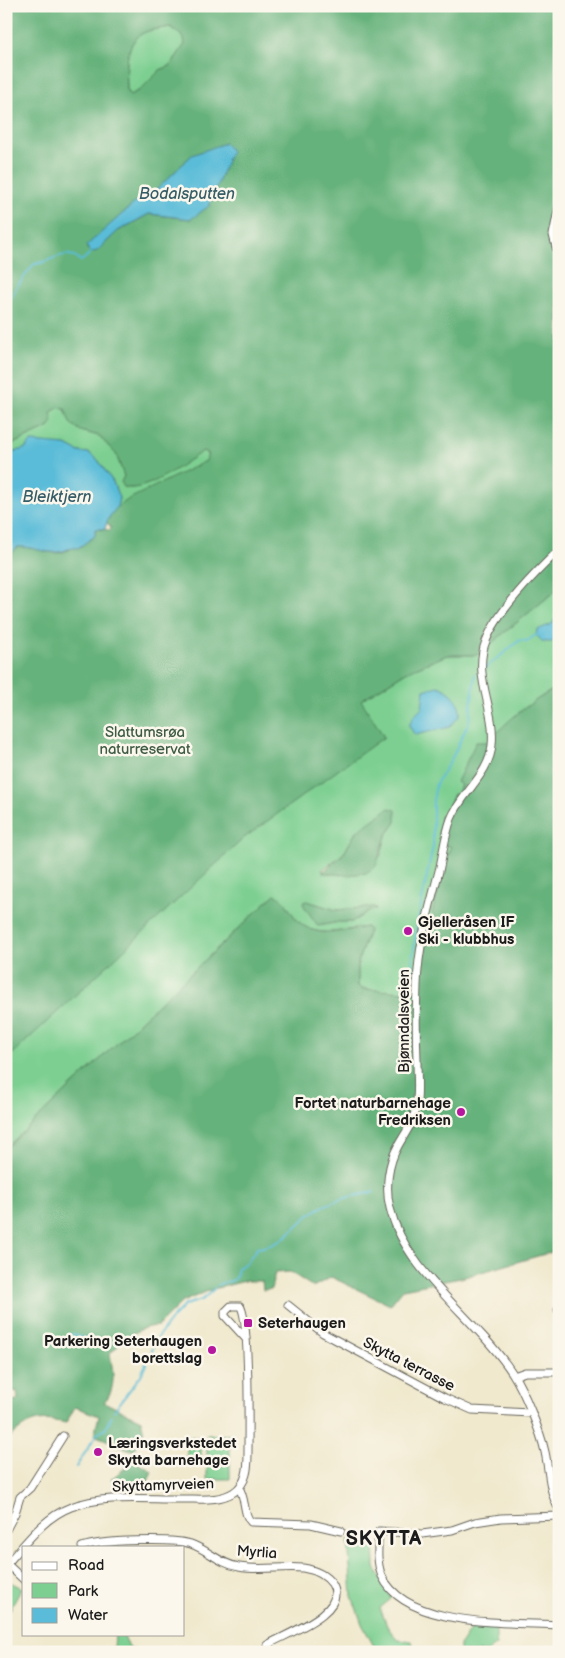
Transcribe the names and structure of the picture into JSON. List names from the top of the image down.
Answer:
{
  "streets": {
    "street": [
      "Bjønndalsveien",
      "Skytta terrasse",
      "Skyttamyrveien",
      "Myrlia"
    ]
  },
  "crossings": [
    ["Bjønndalsveien", "Skytta terrasse"]
  ],
  "districts": ["SKYTTA"],
  "water": ["Bodalsputten", "Bleiktjern"],
  "parks": ["Slattumsrøa naturreservat"],
  "places": {
    "other": [
      "Gjelleråsen IF Ski - klubbhus",
      "Fortet naturbarnehage Fredriksen",
      "Parkering Seterhaugen borettslag",
      "Læringsverkstedet Skytta barnehage"
    ],
    "transit": ["Seterhaugen"]
  },
  "legend": ["Road", "Park", "Water"]
}
